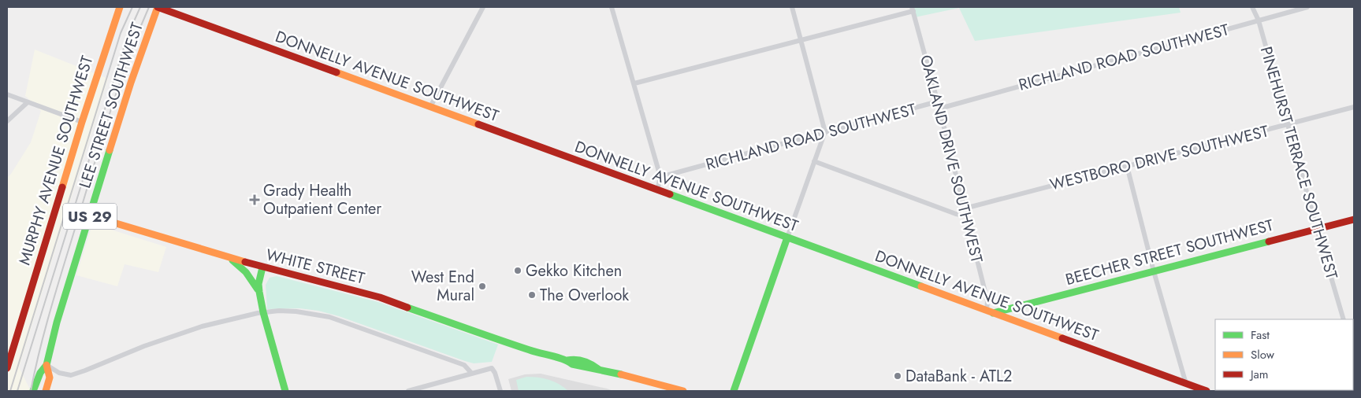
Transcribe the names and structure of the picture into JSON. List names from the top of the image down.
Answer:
{
  "streets": {
    "street": [
      "RICHLAND ROAD SOUTHWEST",
      "DONNELLY AVENUE SOUTHWEST",
      "LEE STREET SOUTHWEST",
      "WESTBORO DRIVE SOUTHWEST",
      "OAKLAND DRIVE SOUTHWEST",
      "MURPHY AVENUE SOUTHWEST",
      "PINEHURST TERRACE SOUTHWEST",
      "US 29",
      "BEECHER STREET SOUTHWEST",
      "WHITE STREET"
    ]
  },
  "crossings": [
    ["RICHLAND ROAD SOUTHWEST", "OAKLAND DRIVE SOUTHWEST"],
    ["RICHLAND ROAD SOUTHWEST", "PINEHURST TERRACE SOUTHWEST"],
    ["DONNELLY AVENUE SOUTHWEST", "LEE STREET SOUTHWEST"],
    ["DONNELLY AVENUE SOUTHWEST", "OAKLAND DRIVE SOUTHWEST"],
    ["DONNELLY AVENUE SOUTHWEST", "BEECHER STREET SOUTHWEST"],
    ["LEE STREET SOUTHWEST", "US 29"],
    ["LEE STREET SOUTHWEST", "WHITE STREET"],
    ["WESTBORO DRIVE SOUTHWEST", "OAKLAND DRIVE SOUTHWEST"],
    ["WESTBORO DRIVE SOUTHWEST", "PINEHURST TERRACE SOUTHWEST"],
    ["OAKLAND DRIVE SOUTHWEST", "BEECHER STREET SOUTHWEST"],
    ["PINEHURST TERRACE SOUTHWEST", "BEECHER STREET SOUTHWEST"]
  ],
  "places": {
    "health": ["Grady Health Outpatient Center"],
    "other": [
      "Gekko Kitchen",
      "West End Mural",
      "The Overlook",
      "DataBank - ATL2"
    ]
  },
  "legend": ["Fast", "Slow", "Jam"]
}
